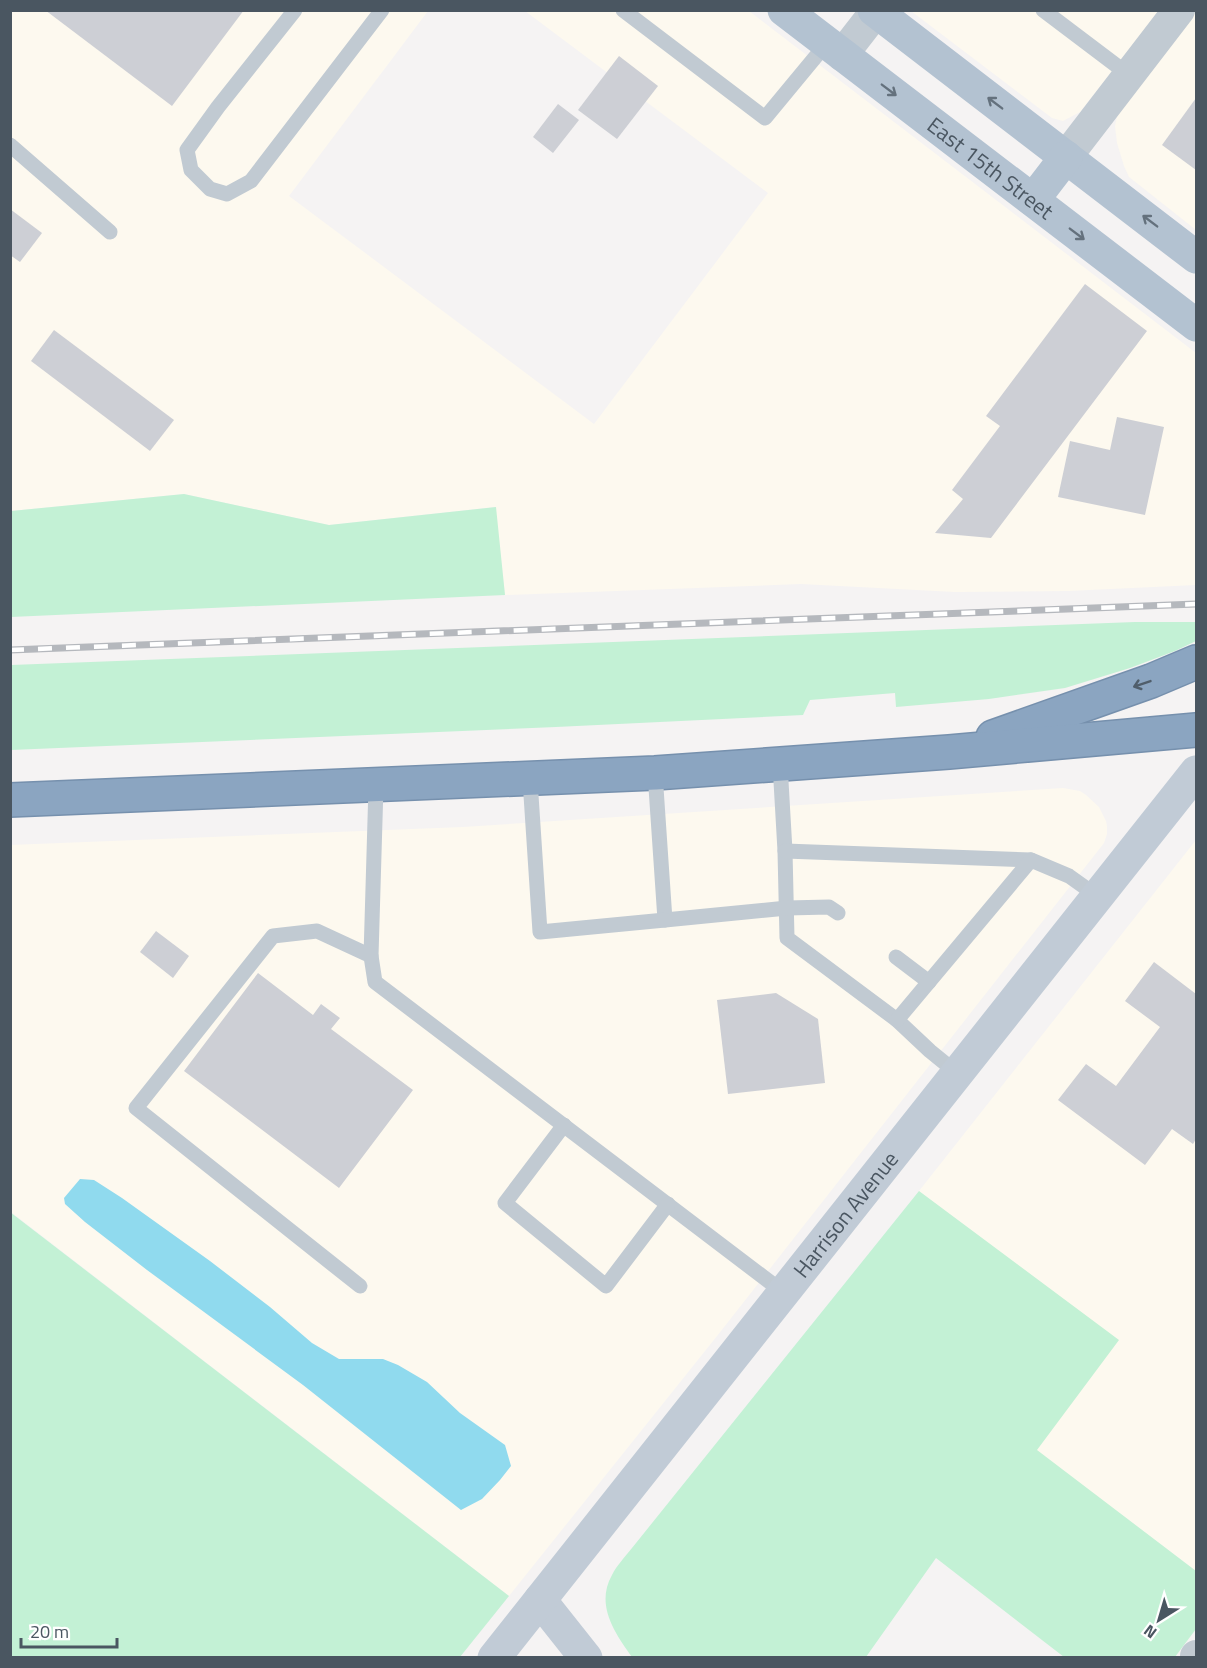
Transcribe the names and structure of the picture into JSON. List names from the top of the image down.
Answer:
{
  "streets": {
    "main road": ["East 15th Street", "Harrison Avenue"]
  },
  "scale_bar": "20 m",
  "north": "bottom left"
}
